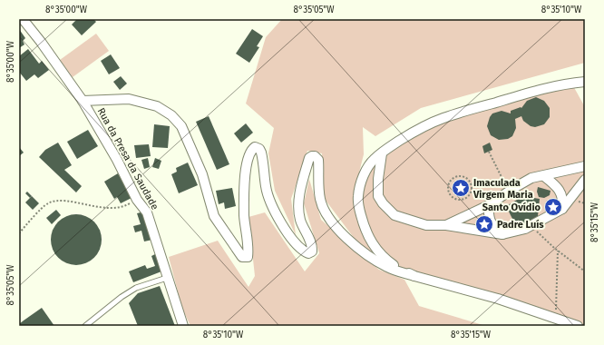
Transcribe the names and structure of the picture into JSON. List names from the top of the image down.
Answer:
{
  "streets": {
    "street": ["Rua da Presa da Saudade"]
  },
  "places": {
    "place": ["Imaculada Virgem Maria", "Santo Ovídio", "Padre Luís"]
  },
  "coordinates": [
    "8°35'00\"W",
    "8°35'05\"W",
    "8°35'10\"W",
    "8°35'15\"W"
  ]
}
